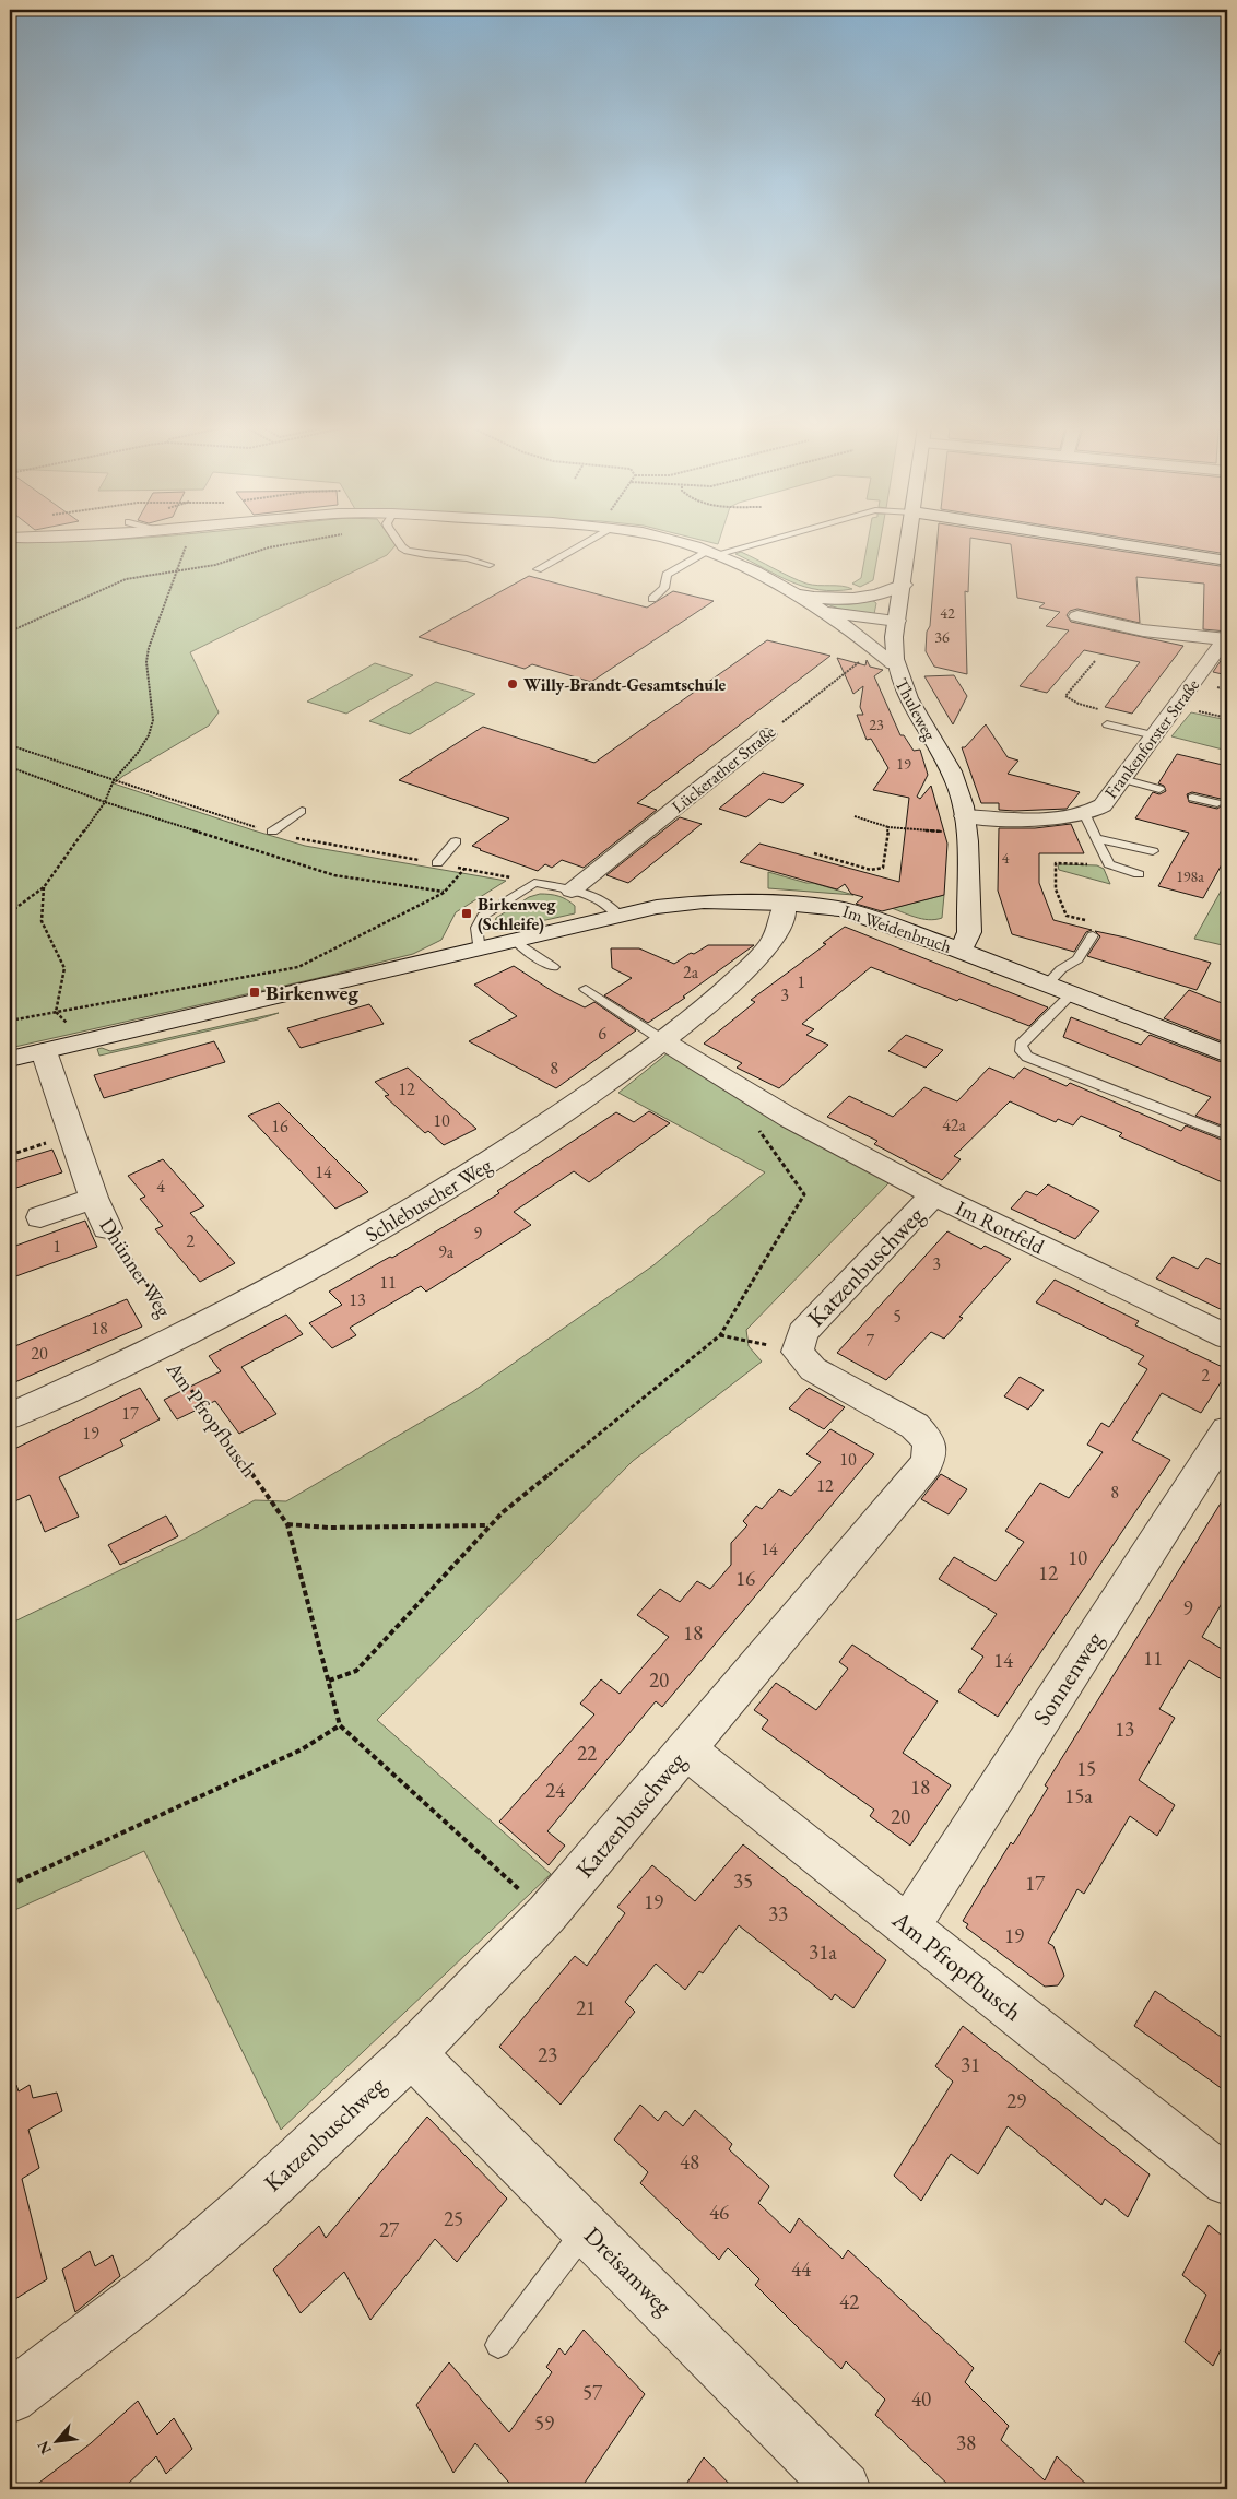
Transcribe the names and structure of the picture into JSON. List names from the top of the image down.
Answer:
{
  "streets": {
    "street": [
      "Thuleweg",
      "Frankenforster Straße",
      "Lückerather Straße",
      "Im Weidenbruch",
      "Schlebuscher Weg",
      "Im Rottfeld",
      "Katzenbuschweg",
      "Dhünner Weg",
      "Am Pfropfbusch",
      "Sonnenweg",
      "Dreisamweg"
    ]
  },
  "crossings": [
    ["Thuleweg", "Frankenforster Straße"],
    ["Thuleweg", "Im Weidenbruch"],
    ["Im Weidenbruch", "Schlebuscher Weg"],
    ["Schlebuscher Weg", "Im Rottfeld"],
    ["Schlebuscher Weg", "Dhünner Weg"],
    ["Schlebuscher Weg", "Am Pfropfbusch"],
    ["Im Rottfeld", "Katzenbuschweg"],
    ["Katzenbuschweg", "Am Pfropfbusch"],
    ["Katzenbuschweg", "Dreisamweg"],
    ["Dhünner Weg", "Am Pfropfbusch"],
    ["Am Pfropfbusch", "Sonnenweg"]
  ],
  "places": {
    "other": ["Willy-Brandt-Gesamtschule"],
    "transit": ["Birkenweg (Schleife)", "Birkenweg"]
  },
  "house_numbers": [
    "42",
    "36",
    "23",
    "19",
    "4",
    "198a",
    "2a",
    "1",
    "3",
    "6",
    "8",
    "12",
    "10",
    "42a",
    "16",
    "14",
    "4",
    "9",
    "2",
    "1",
    "9a",
    "3",
    "11",
    "13",
    "5",
    "18",
    "7",
    "20",
    "2",
    "17",
    "19",
    "10",
    "12",
    "8",
    "14",
    "10",
    "12",
    "16",
    "9",
    "18",
    "11",
    "14",
    "20",
    "13",
    "22",
    "15",
    "18",
    "24",
    "15a",
    "20",
    "35",
    "17",
    "19",
    "33",
    "19",
    "31a",
    "21",
    "23",
    "31",
    "29",
    "48",
    "46",
    "25",
    "27",
    "44",
    "42",
    "57",
    "40",
    "59",
    "38"
  ],
  "north": "bottom left"
}
